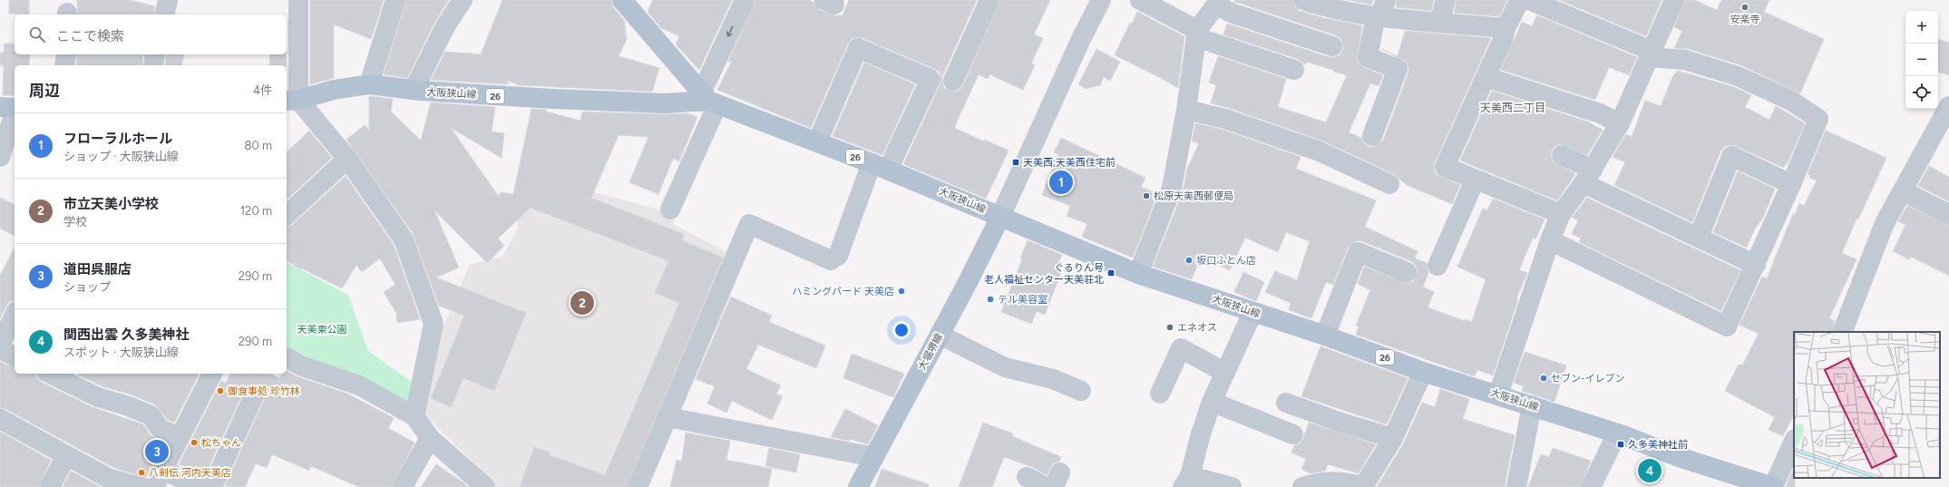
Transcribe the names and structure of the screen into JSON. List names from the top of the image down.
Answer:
{
  "streets": {
    "main road": ["大阪狭山線", "26", "大堀堺線"]
  },
  "crossings": [
    ["大阪狭山線", "大堀堺線"]
  ],
  "districts": ["天美西二丁目"],
  "parks": ["天美東公園"],
  "places": {
    "other": [
      "安楽寺",
      "松原天美西郵便局",
      "坂口ふとん店",
      "ハミングバード 天美店",
      "テル美容室",
      "エネオス",
      "セブン-イレブン",
      "御食事処 珍竹林",
      "松ちゃん",
      "八剣伝 河内天美店"
    ],
    "transit": ["天美西;天美西住宅前", "ぐるりん号 老人福祉センター天美荘北", "久多美神社前"]
  },
  "page": {
    "map_buttons": ["+", "−"],
    "search": "ここで検索",
    "heading": ["周辺", "4件"],
    "list": [
      {
        "mark": "1",
        "name": "フローラルホール",
        "note": "ショップ · 大阪狭山線",
        "value": "80 m"
      },
      {
        "mark": "2",
        "name": "市立天美小学校",
        "note": "学校",
        "value": "120 m"
      },
      {
        "mark": "3",
        "name": "道田呉服店",
        "note": "ショップ",
        "value": "290 m"
      },
      {
        "mark": "4",
        "name": "関西出雲 久多美神社",
        "note": "スポット · 大阪狭山線",
        "value": "290 m"
      }
    ],
    "pins": [
      "1",
      "2",
      "3",
      "4"
    ]
  }
}
